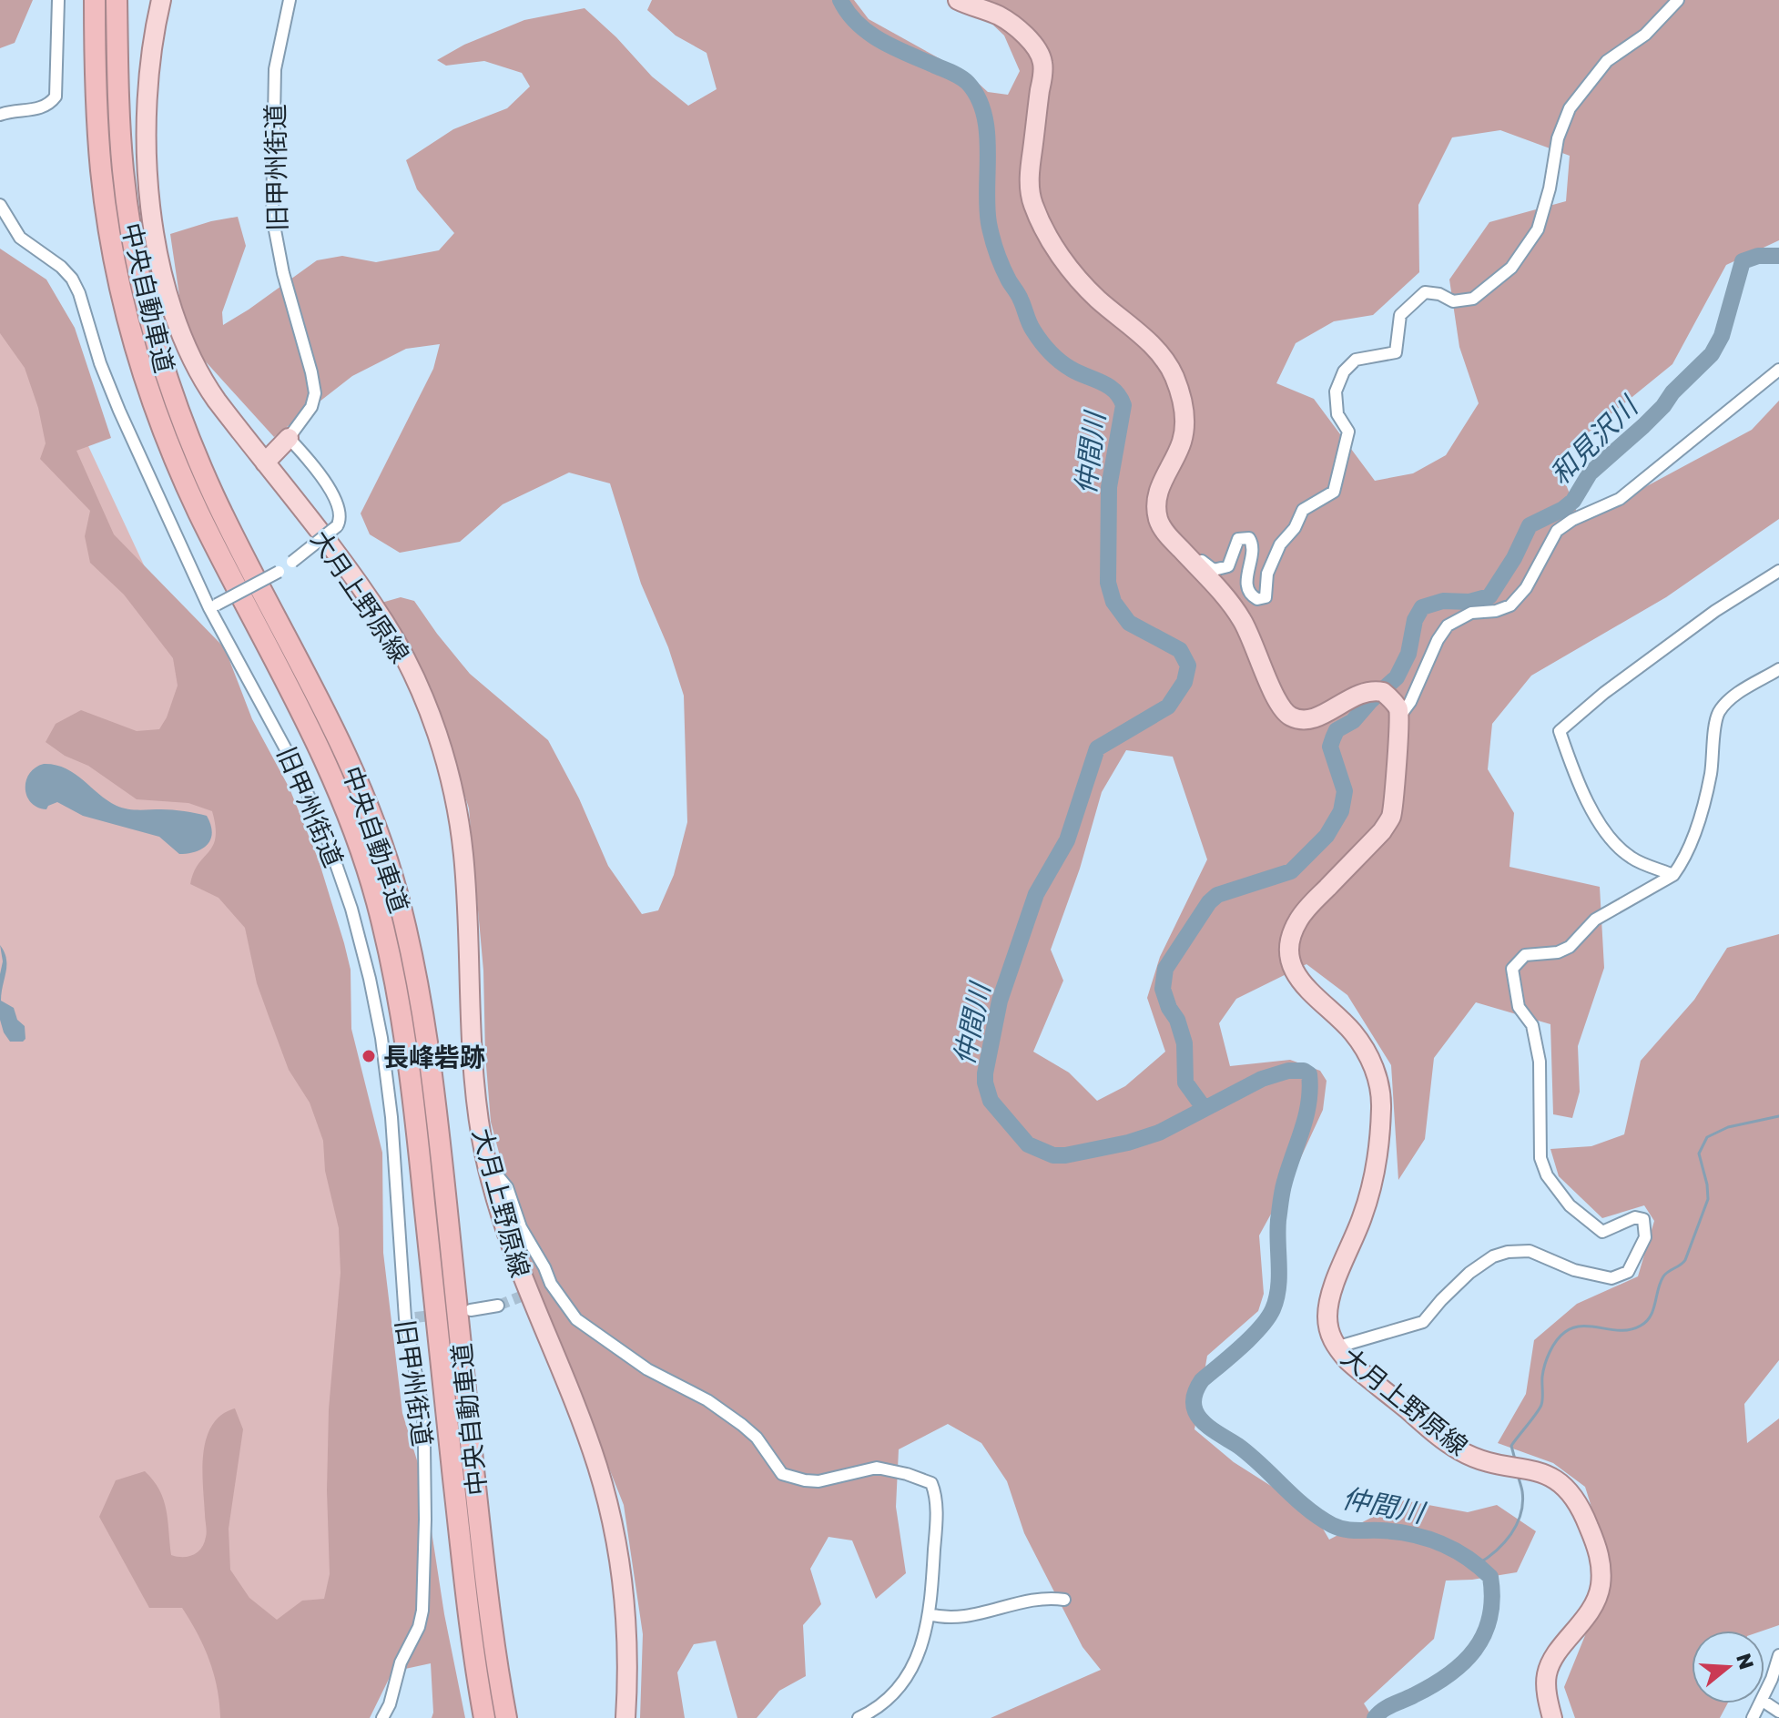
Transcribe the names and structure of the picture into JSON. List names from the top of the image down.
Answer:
{
  "streets": {
    "highway": ["中央自動車道"],
    "main road": ["大月上野原線"],
    "street": ["旧甲州街道"]
  },
  "water": ["和見沢川", "仲間川"],
  "places": ["長峰砦跡"],
  "north": "right"
}
